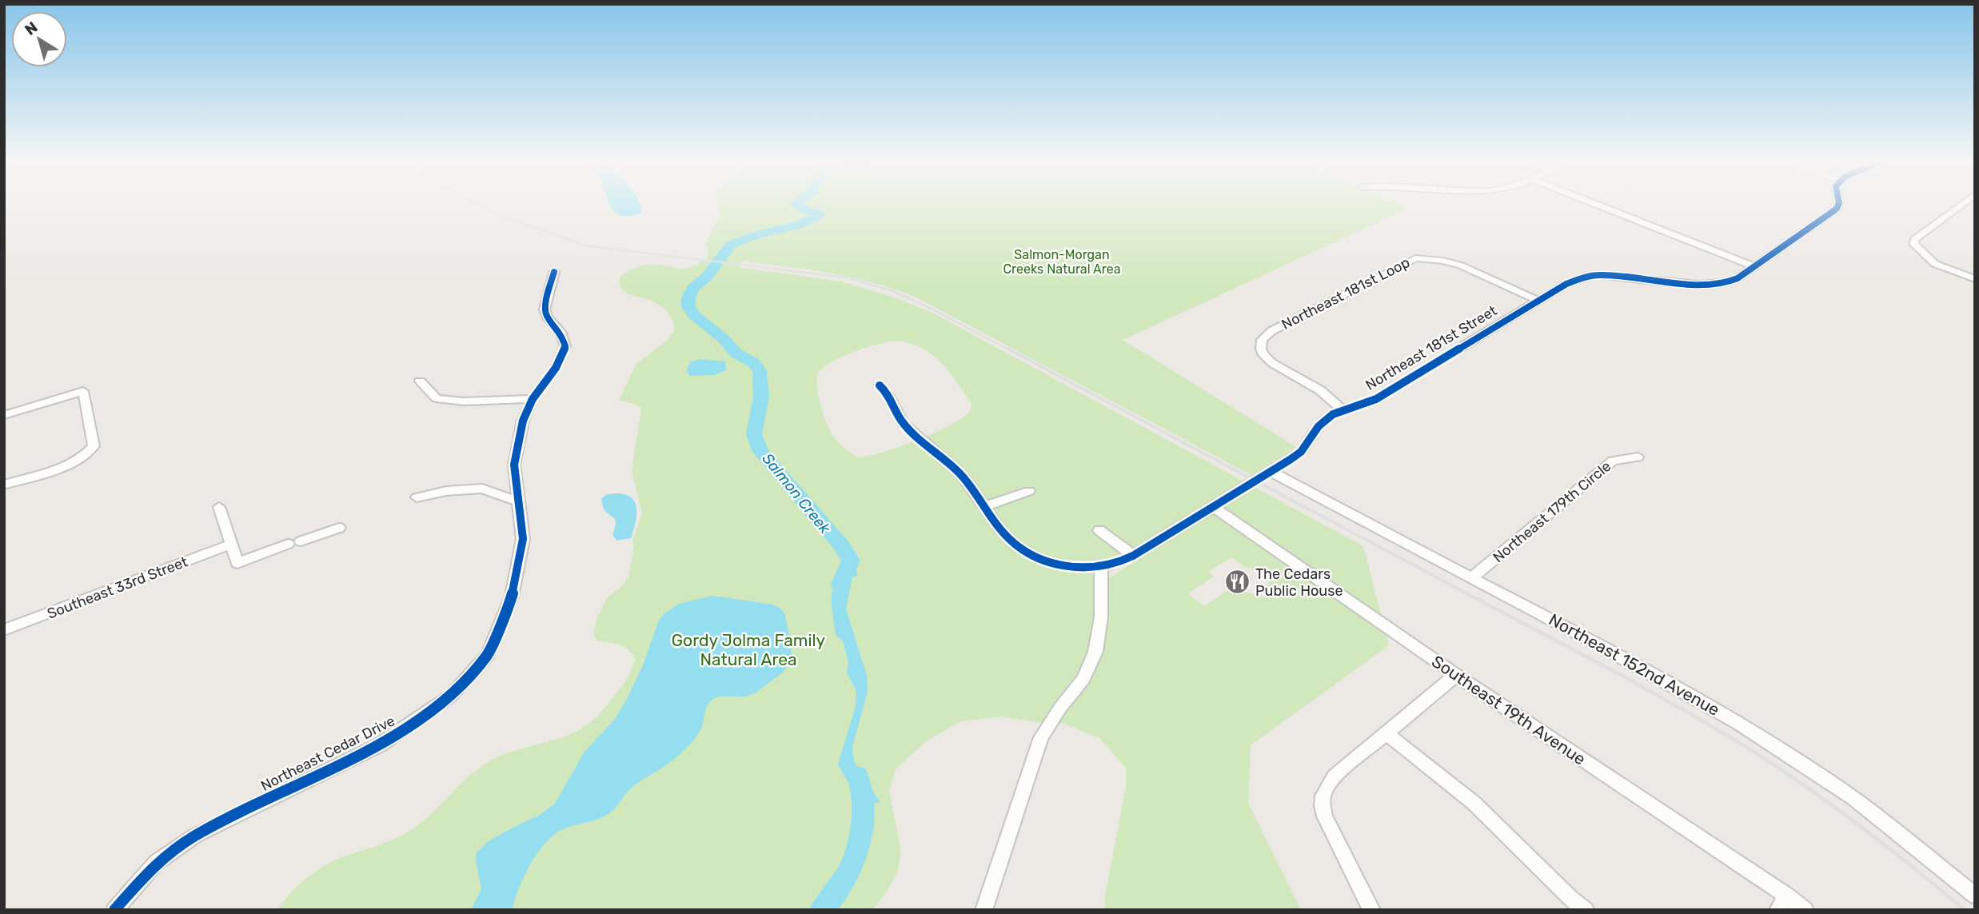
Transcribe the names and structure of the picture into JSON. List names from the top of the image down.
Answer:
{
  "streets": {
    "street": [
      "Northeast 181st Loop",
      "Northeast 181st Street",
      "Northeast 179th Circle",
      "Southeast 33rd Street",
      "Northeast 152nd Avenue",
      "Southeast 19th Avenue",
      "Northeast Cedar Drive"
    ]
  },
  "crossings": [
    ["Northeast 181st Loop", "Northeast 181st Street"],
    ["Northeast 181st Street", "Northeast 152nd Avenue"],
    ["Northeast 181st Street", "Southeast 19th Avenue"],
    ["Northeast 179th Circle", "Northeast 152nd Avenue"]
  ],
  "water": ["Salmon Creek"],
  "parks": ["Salmon-Morgan Creeks Natural Area", "Gordy Jolma Family Natural Area"],
  "places": {
    "restaurant": ["The Cedars Public House"]
  },
  "north": "top left"
}
